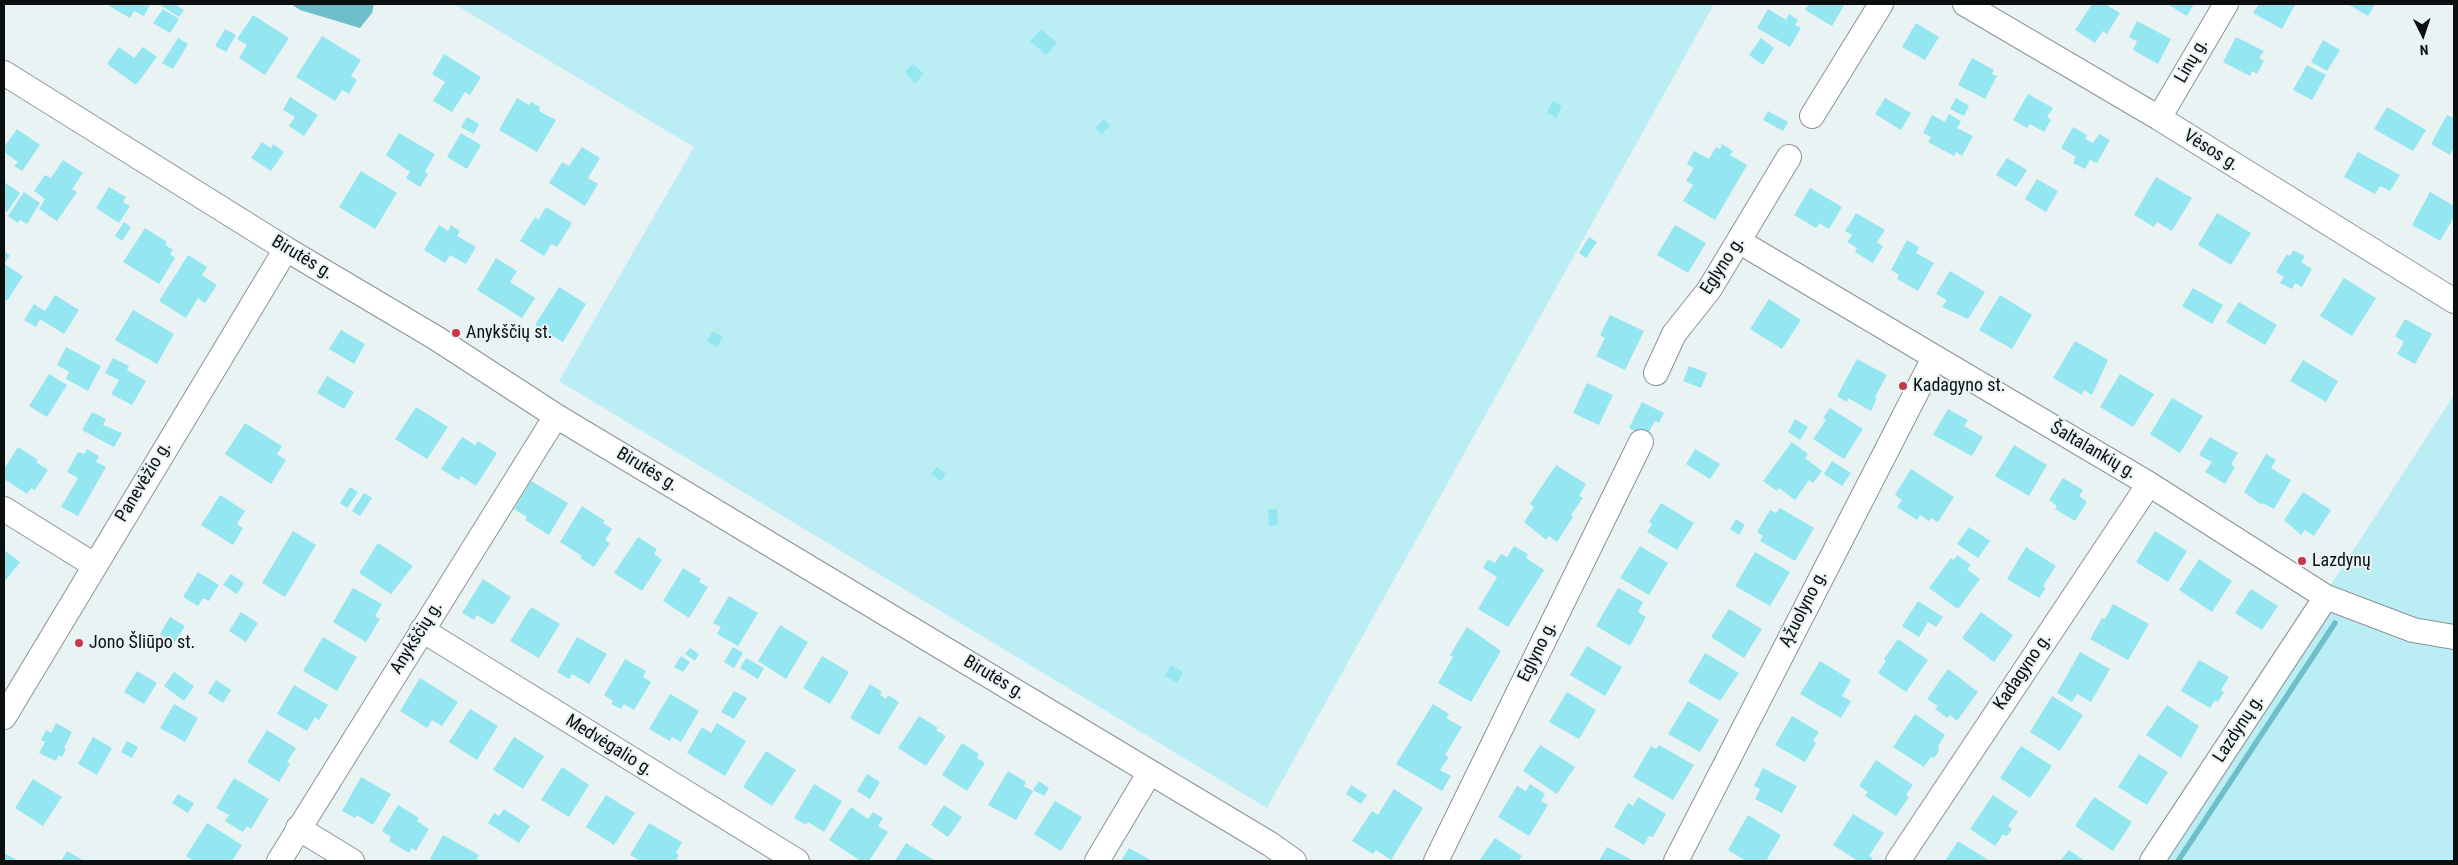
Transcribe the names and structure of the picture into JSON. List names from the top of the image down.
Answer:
{
  "streets": {
    "street": [
      "Linų g.",
      "Vėsos g.",
      "Birutės g.",
      "Eglyno g.",
      "Šaltalankių g.",
      "Panevėžio g.",
      "Ąžuolyno g.",
      "Anykščių g.",
      "Kadagyno g.",
      "Lazdynų g.",
      "Medvėgalio g."
    ]
  },
  "crossings": [
    ["Linų g.", "Vėsos g."],
    ["Birutės g.", "Panevėžio g."],
    ["Birutės g.", "Anykščių g."],
    ["Eglyno g.", "Šaltalankių g."],
    ["Šaltalankių g.", "Ąžuolyno g."],
    ["Šaltalankių g.", "Kadagyno g."],
    ["Šaltalankių g.", "Lazdynų g."],
    ["Anykščių g.", "Medvėgalio g."]
  ],
  "places": [
    "Anykščių st.",
    "Kadagyno st.",
    "Lazdynų",
    "Jono Šliūpo st."
  ],
  "north": "bottom"
}
